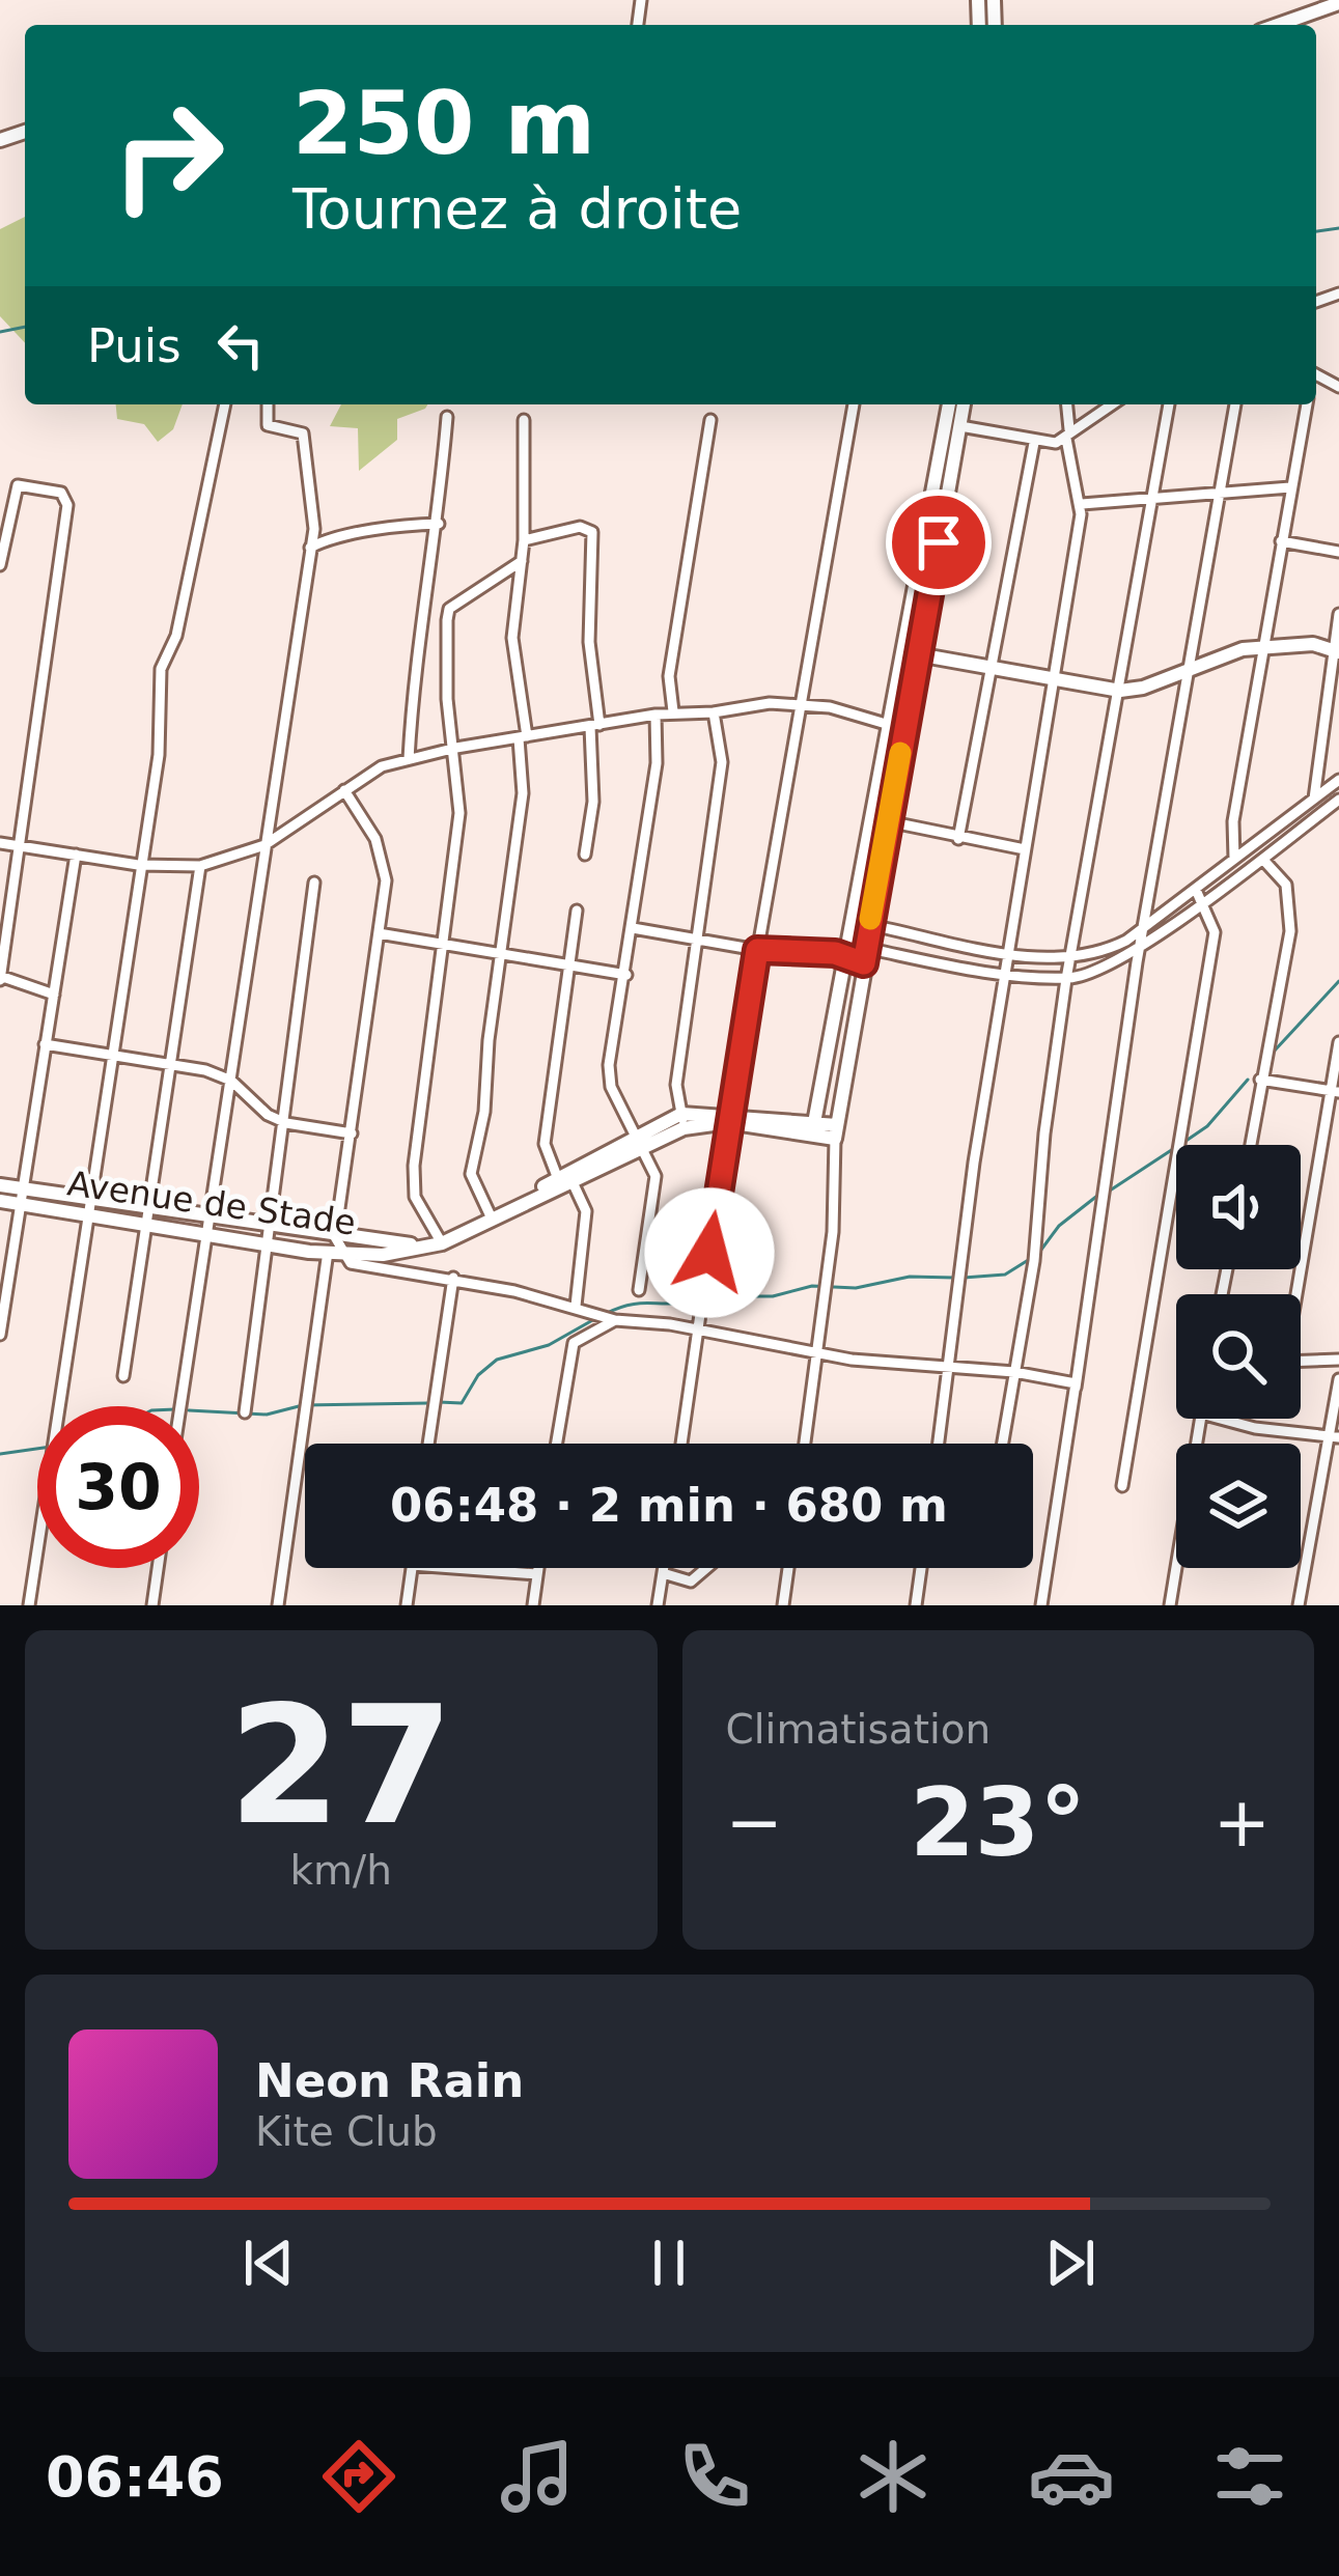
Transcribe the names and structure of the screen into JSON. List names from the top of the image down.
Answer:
{
  "streets": {
    "street": ["Avenue de Stade"]
  },
  "page": {
    "turn": ["250 m", "Tournez à droite"],
    "then": "Puis",
    "limit": "30",
    "trip": "06:48 · 2 min · 680 m",
    "tile": [
      ["27", "km/h"],
      "Climatisation"
    ],
    "heat": ["−", "23°", "+"],
    "song": ["Neon Rain", "Kite Club"],
    "tabs": "06:46"
  }
}
